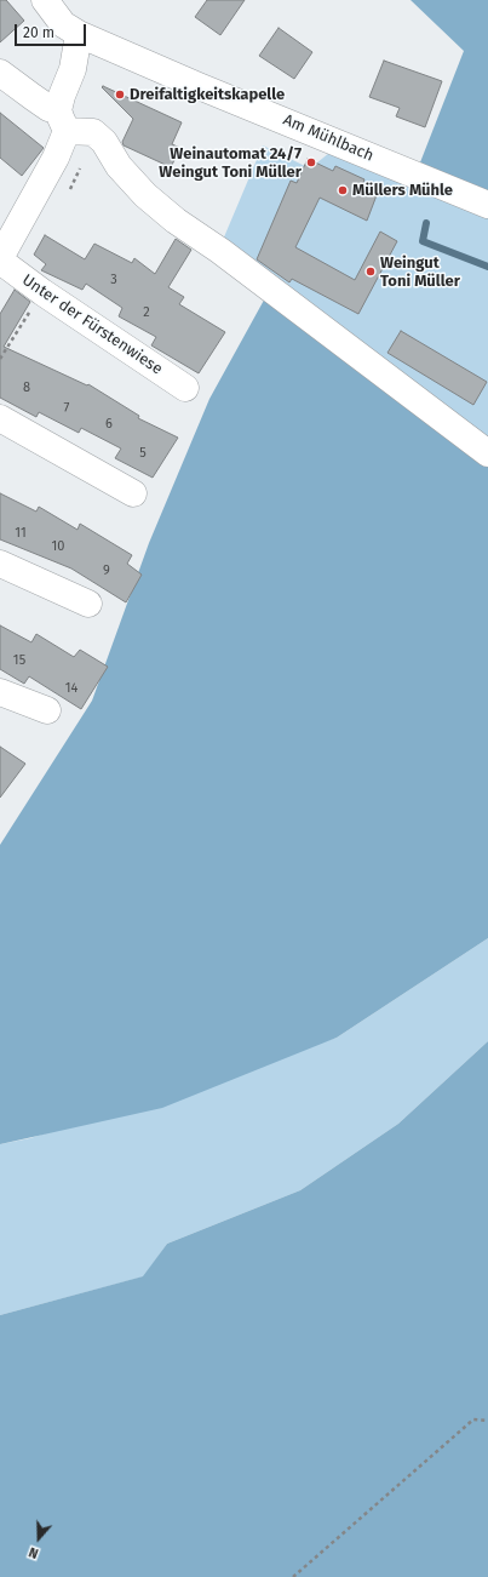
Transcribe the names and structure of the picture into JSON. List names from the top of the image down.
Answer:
{
  "streets": {
    "street": ["Am Mühlbach", "Unter der Fürstenwiese"]
  },
  "crossings": [
    ["Am Mühlbach", "Unter der Fürstenwiese"]
  ],
  "places": [
    "Dreifaltigkeitskapelle",
    "Weinautomat 24/7 Weingut Toni Müller",
    "Müllers Mühle",
    "Weingut Toni Müller"
  ],
  "house_numbers": [
    "3",
    "2",
    "8",
    "7",
    "6",
    "5",
    "11",
    "10",
    "9",
    "15",
    "14"
  ],
  "scale_bar": "20 m",
  "north": "bottom"
}
